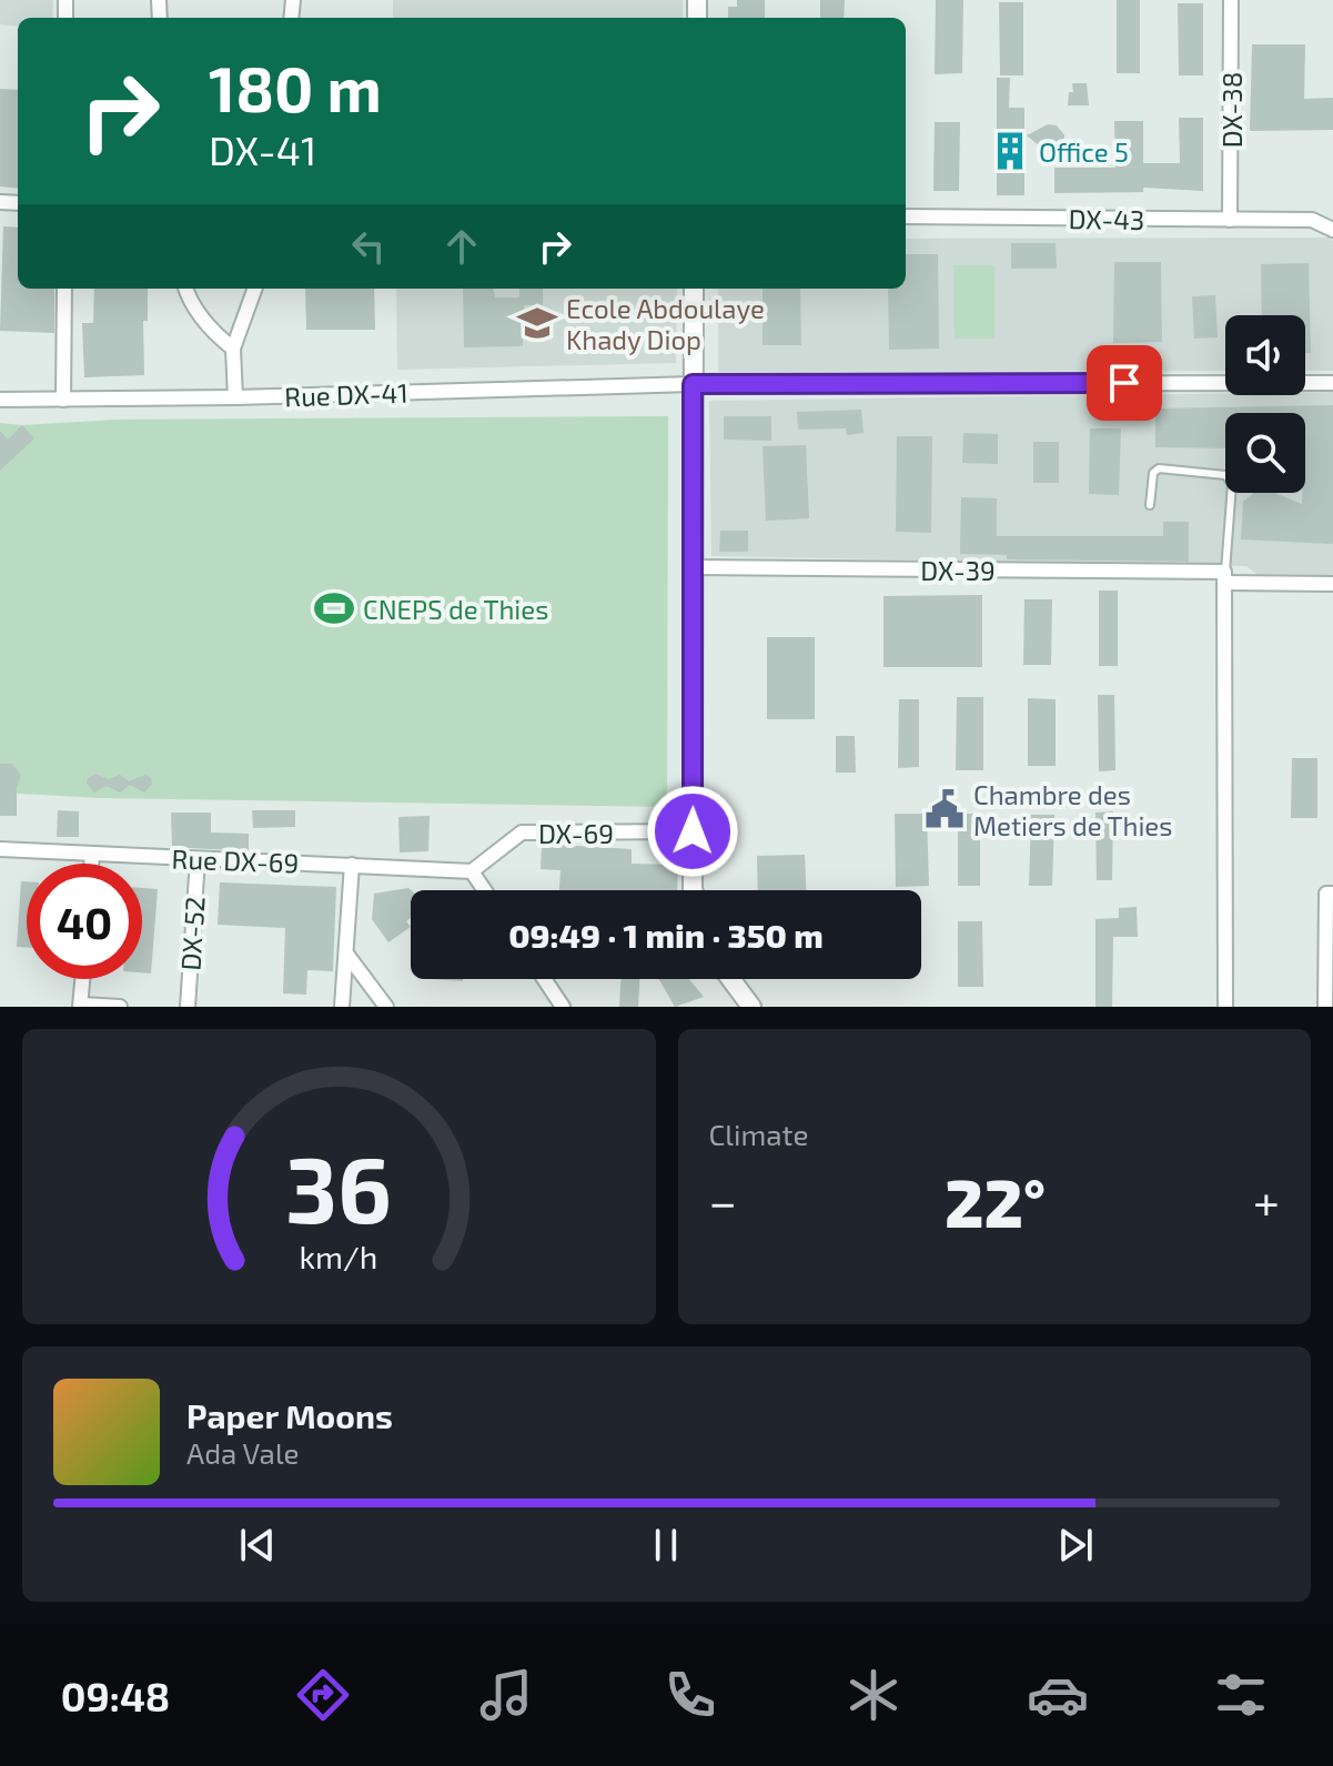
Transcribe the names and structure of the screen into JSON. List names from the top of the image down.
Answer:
{
  "streets": {
    "street": [
      "DX-38",
      "DX-43",
      "Rue DX-41",
      "DX-39",
      "DX-69",
      "Rue DX-69",
      "DX-52"
    ]
  },
  "crossings": [
    ["DX-38", "DX-43"],
    ["DX-69", "Rue DX-69"],
    ["Rue DX-69", "DX-52"]
  ],
  "places": {
    "building": ["Office 5"],
    "school or university": ["Ecole Abdoulaye Khady Diop"],
    "sports": ["CNEPS de Thies"],
    "public building": ["Chambre des Metiers de Thies"]
  },
  "page": {
    "turn": ["180 m", "DX-41"],
    "limit": "40",
    "trip": "09:49 · 1 min · 350 m",
    "tile": "Climate",
    "heat": ["−", "22°", "+"],
    "song": ["Paper Moons", "Ada Vale"],
    "tabs": "09:48",
    "gauge": ["36", "km/h"]
  }
}
